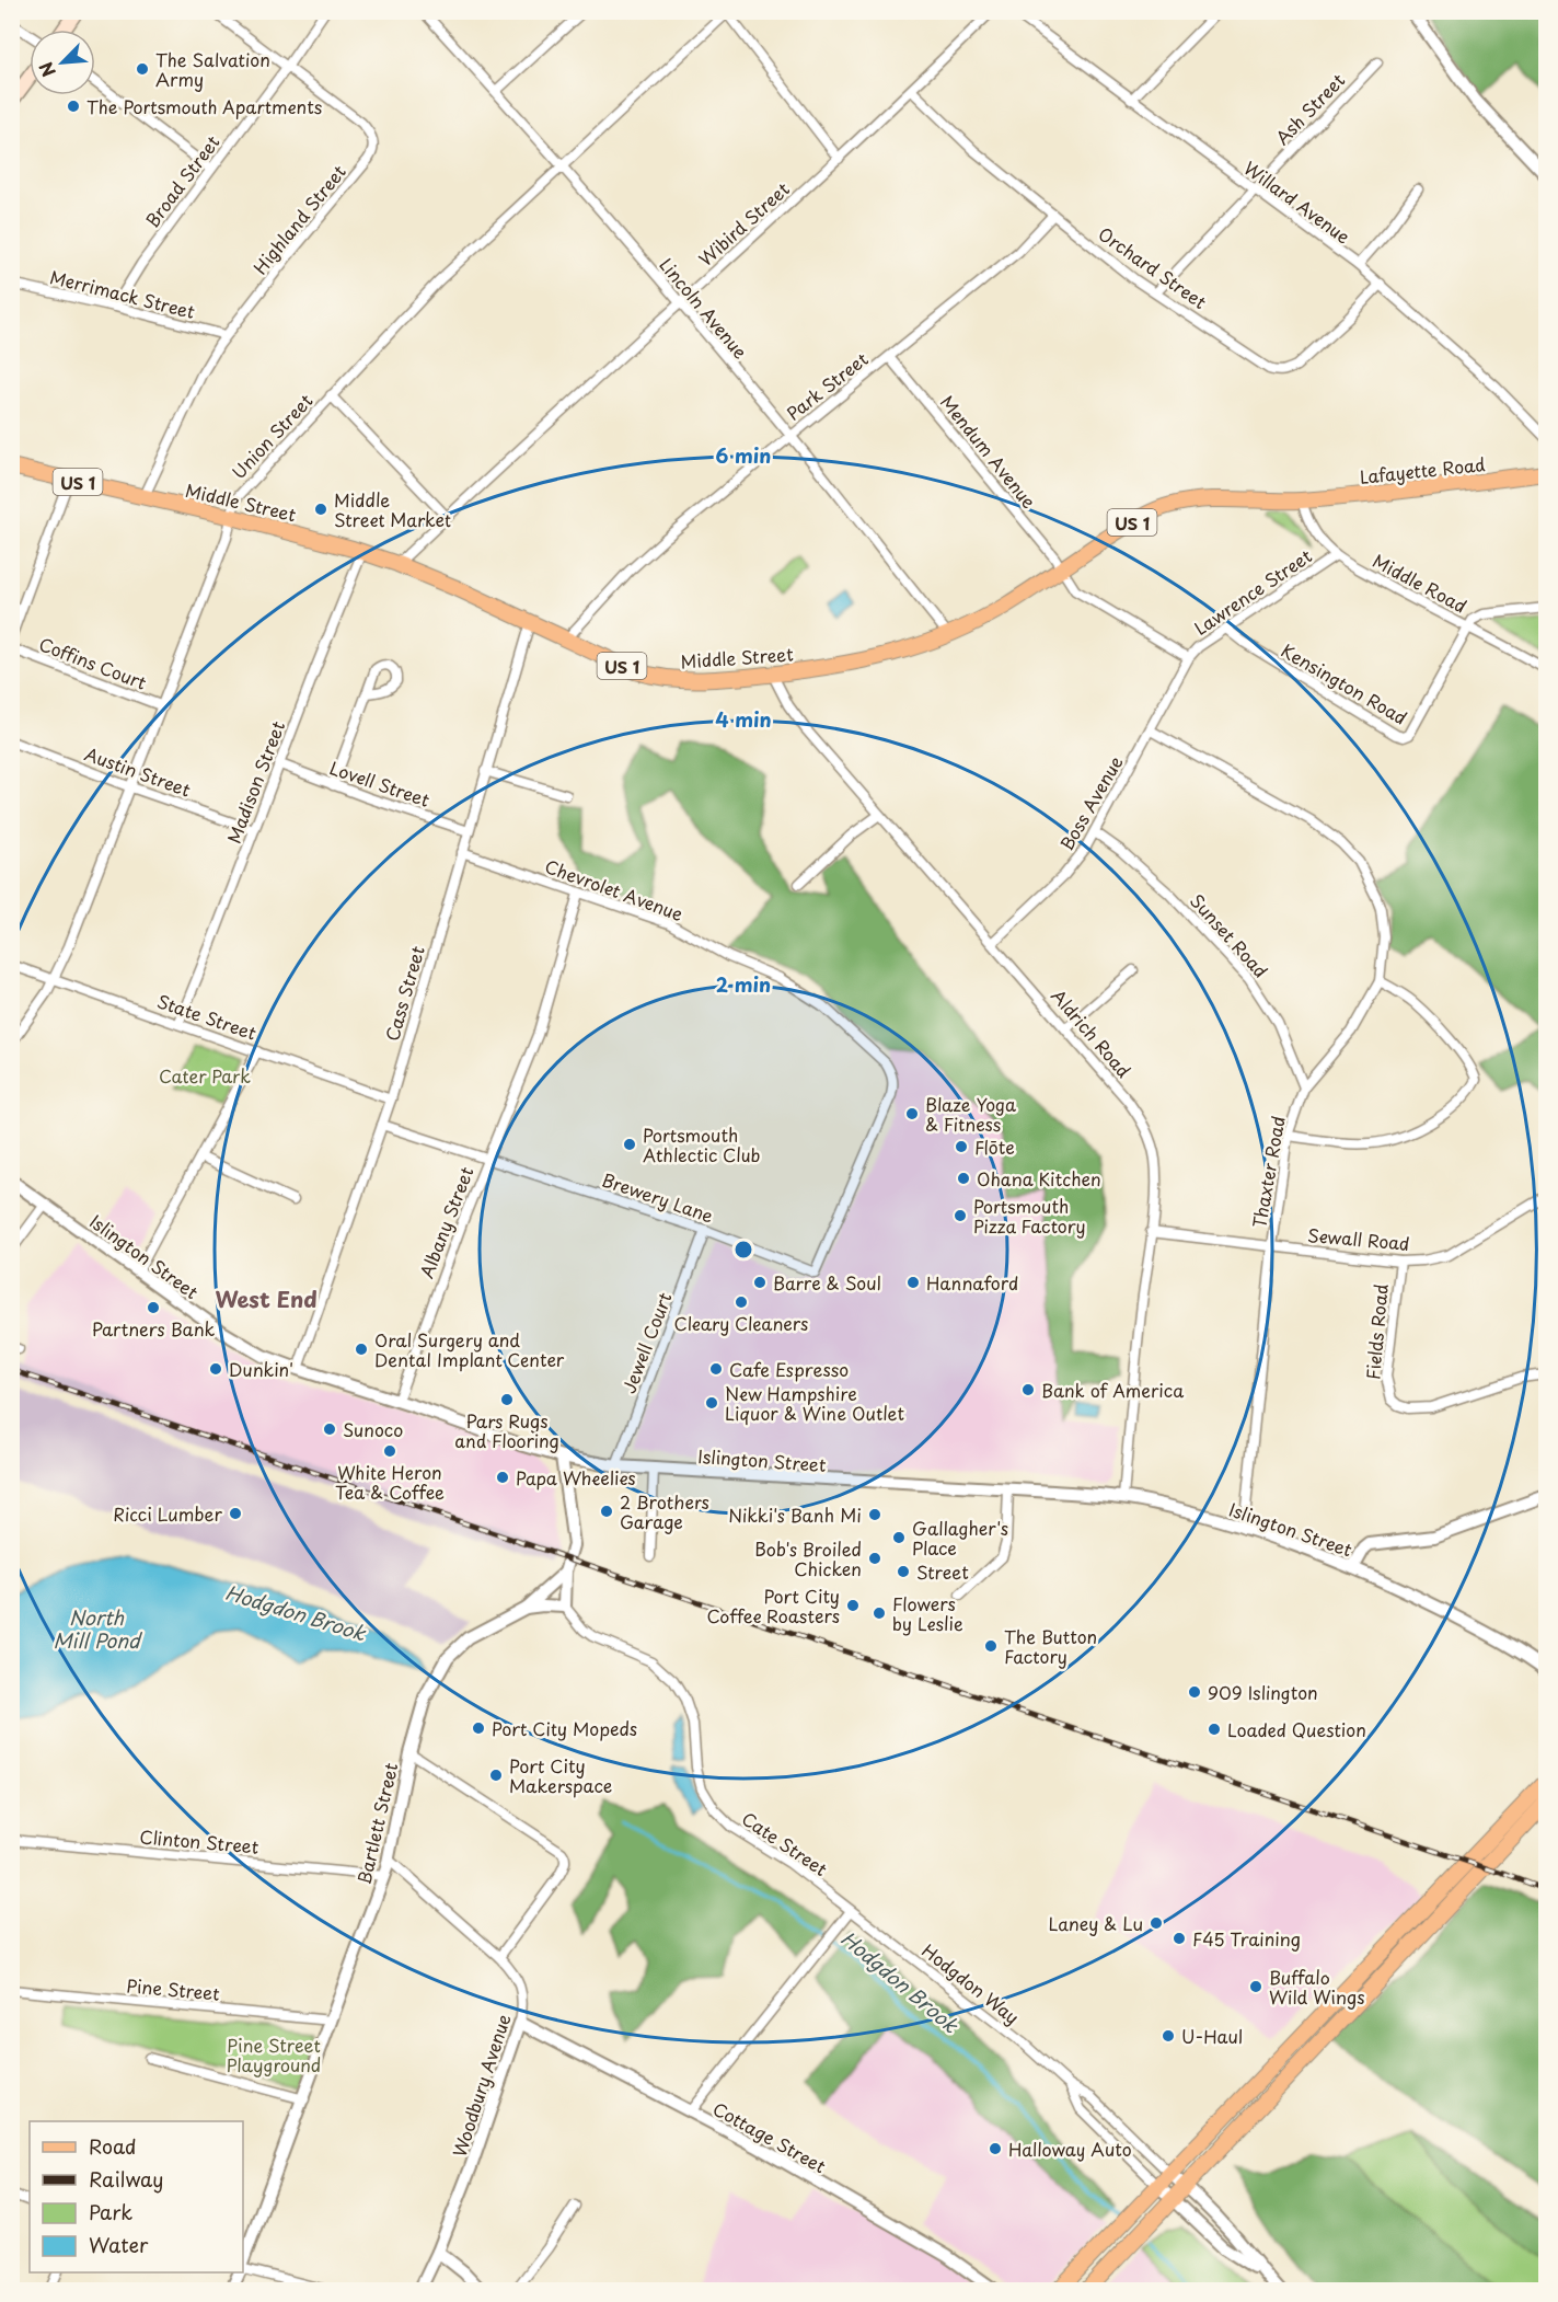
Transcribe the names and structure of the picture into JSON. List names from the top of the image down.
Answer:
{
  "streets": {
    "main road": ["Lafayette Road", "US 1", "Middle Street"],
    "street": [
      "Ash Street",
      "Broad Street",
      "Willard Avenue",
      "Highland Street",
      "Wibird Street",
      "Orchard Street",
      "Merrimack Street",
      "Lincoln Avenue",
      "Park Street",
      "Union Street",
      "Mendum Avenue",
      "Middle Road",
      "Lawrence Street",
      "Coffins Court",
      "Kensington Road",
      "Austin Street",
      "Madison Street",
      "Lovell Street",
      "Boss Avenue",
      "Chevrolet Avenue",
      "Sunset Road",
      "Cass Street",
      "State Street",
      "Aldrich Road",
      "Thaxter Road",
      "Brewery Lane",
      "Albany Street",
      "Sewall Road",
      "Islington Street",
      "Fields Road",
      "Jewell Court",
      "Bartlett Street",
      "Clinton Street",
      "Cate Street",
      "Hodgdon Way",
      "Pine Street",
      "Woodbury Avenue",
      "Cottage Street"
    ]
  },
  "crossings": [
    ["Ash Street", "Willard Avenue"],
    ["Ash Street", "Orchard Street"],
    ["Broad Street", "Highland Street"],
    ["Broad Street", "Merrimack Street"],
    ["Willard Avenue", "Orchard Street"],
    ["Highland Street", "Merrimack Street"],
    ["Highland Street", "Middle Street"],
    ["Wibird Street", "Orchard Street"],
    ["Wibird Street", "Lincoln Avenue"],
    ["Wibird Street", "Middle Street"],
    ["Orchard Street", "Park Street"],
    ["Lincoln Avenue", "Park Street"],
    ["Lincoln Avenue", "Union Street"],
    ["Lincoln Avenue", "Middle Street"],
    ["Park Street", "Mendum Avenue"],
    ["Park Street", "Middle Street"],
    ["Union Street", "Middle Street"],
    ["Union Street", "Coffins Court"],
    ["Union Street", "Austin Street"],
    ["Union Street", "State Street"],
    ["Mendum Avenue", "Middle Street"],
    ["Mendum Avenue", "Lawrence Street"],
    ["Lafayette Road", "Middle Street"],
    ["Lafayette Road", "Middle Road"],
    ["Middle Street", "Middle Road"],
    ["Middle Street", "Lawrence Street"],
    ["Middle Street", "Madison Street"],
    ["Middle Street", "Cass Street"],
    ["Middle Street", "Aldrich Road"],
    ["Middle Road", "Lawrence Street"],
    ["Middle Road", "Kensington Road"],
    ["Lawrence Street", "Kensington Road"],
    ["Lawrence Street", "Boss Avenue"],
    ["Austin Street", "Madison Street"],
    ["Madison Street", "Lovell Street"],
    ["Madison Street", "State Street"],
    ["Lovell Street", "Cass Street"],
    ["Boss Avenue", "Sunset Road"],
    ["Boss Avenue", "Aldrich Road"],
    ["Boss Avenue", "Thaxter Road"],
    ["Chevrolet Avenue", "Cass Street"],
    ["Chevrolet Avenue", "Brewery Lane"],
    ["Sunset Road", "Thaxter Road"],
    ["Cass Street", "State Street"],
    ["Cass Street", "Albany Street"],
    ["Cass Street", "Islington Street"],
    ["Aldrich Road", "Sewall Road"],
    ["Aldrich Road", "Islington Street"],
    ["Thaxter Road", "Sewall Road"],
    ["Thaxter Road", "Islington Street"],
    ["Brewery Lane", "Albany Street"],
    ["Brewery Lane", "Jewell Court"],
    ["Albany Street", "Islington Street"],
    ["Sewall Road", "Fields Road"],
    ["Islington Street", "Jewell Court"],
    ["Bartlett Street", "Clinton Street"],
    ["Bartlett Street", "Cate Street"],
    ["Bartlett Street", "Pine Street"],
    ["Bartlett Street", "Woodbury Avenue"],
    ["Cate Street", "Hodgdon Way"],
    ["Woodbury Avenue", "Cottage Street"]
  ],
  "districts": ["West End"],
  "water": ["Hodgdon Brook", "North Mill Pond"],
  "parks": ["Cater Park", "Pine Street Playground"],
  "places": [
    "The Salvation Army",
    "The Portsmouth Apartments",
    "Middle Street Market",
    "Blaze Yoga & Fitness",
    "Portsmouth Athlectic Club",
    "Flōte",
    "Ohana Kitchen",
    "Portsmouth Pizza Factory",
    "Barre & Soul",
    "Hannaford",
    "Cleary Cleaners",
    "Partners Bank",
    "Oral Surgery and Dental Implant Center",
    "Dunkin'",
    "Cafe Espresso",
    "Bank of America",
    "Pars Rugs and Flooring",
    "New Hampshire Liquor & Wine Outlet",
    "Sunoco",
    "White Heron Tea & Coffee",
    "Papa Wheelies",
    "2 Brothers Garage",
    "Ricci Lumber",
    "Nikki's Banh Mi",
    "Gallagher's Place",
    "Bob's Broiled Chicken",
    "Street",
    "Port City Coffee Roasters",
    "Flowers by Leslie",
    "The Button Factory",
    "909 Islington",
    "Port City Mopeds",
    "Loaded Question",
    "Port City Makerspace",
    "Laney & Lu",
    "F45 Training",
    "Buffalo Wild Wings",
    "U-Haul",
    "Halloway Auto"
  ],
  "legend": [
    "Road",
    "Railway",
    "Park",
    "Water"
  ],
  "north": "bottom left",
  "rings": ["6 min", "4 min", "2 min"]
}
